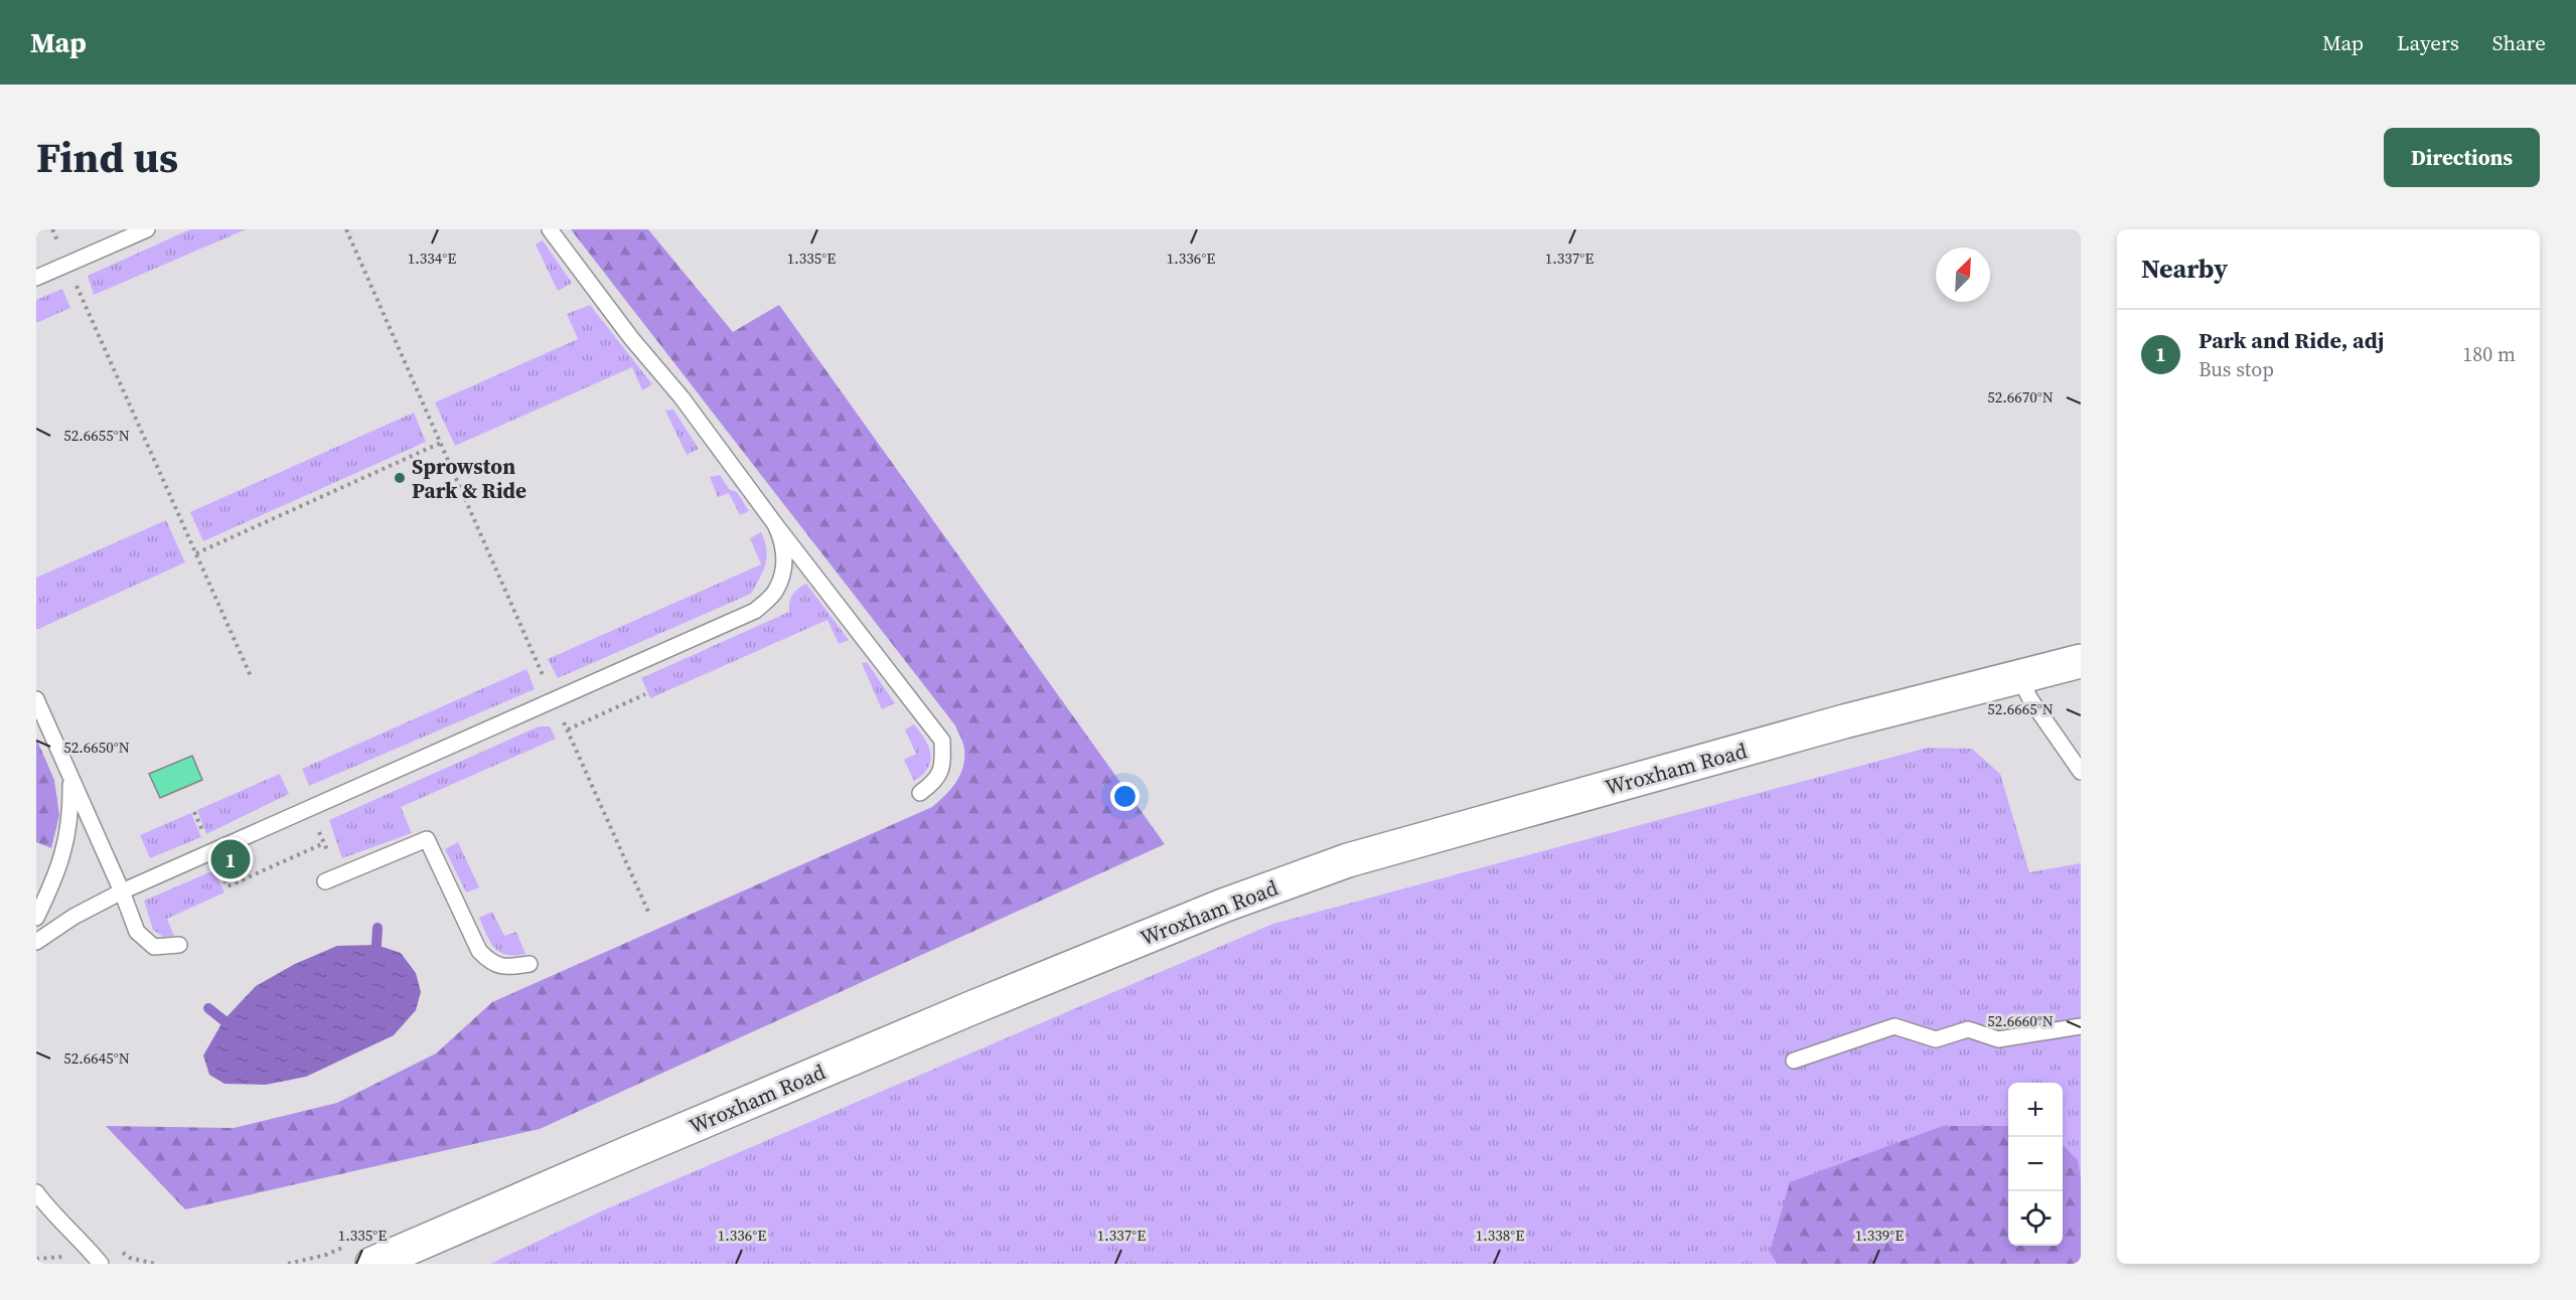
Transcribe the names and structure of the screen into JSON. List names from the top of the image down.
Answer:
{
  "streets": {
    "main road": ["Wroxham Road"]
  },
  "places": ["Sprowston Park & Ride"],
  "north": "top right",
  "page": {
    "header": "Map",
    "nav": ["Map", "Layers", "Share"],
    "title": "Find us",
    "buttons": "Directions",
    "heading": "Nearby",
    "list": [
      {
        "mark": "1",
        "name": "Park and Ride, adj",
        "note": "Bus stop",
        "value": "180 m"
      }
    ],
    "pins": "1",
    "map_buttons": ["+", "−"]
  },
  "coordinates": [
    "1.334°E",
    "1.335°E",
    "1.336°E",
    "1.337°E",
    "52.6670°N",
    "52.6655°N",
    "52.6665°N",
    "52.6650°N",
    "52.6660°N",
    "52.6645°N",
    "1.338°E",
    "1.339°E"
  ]
}
